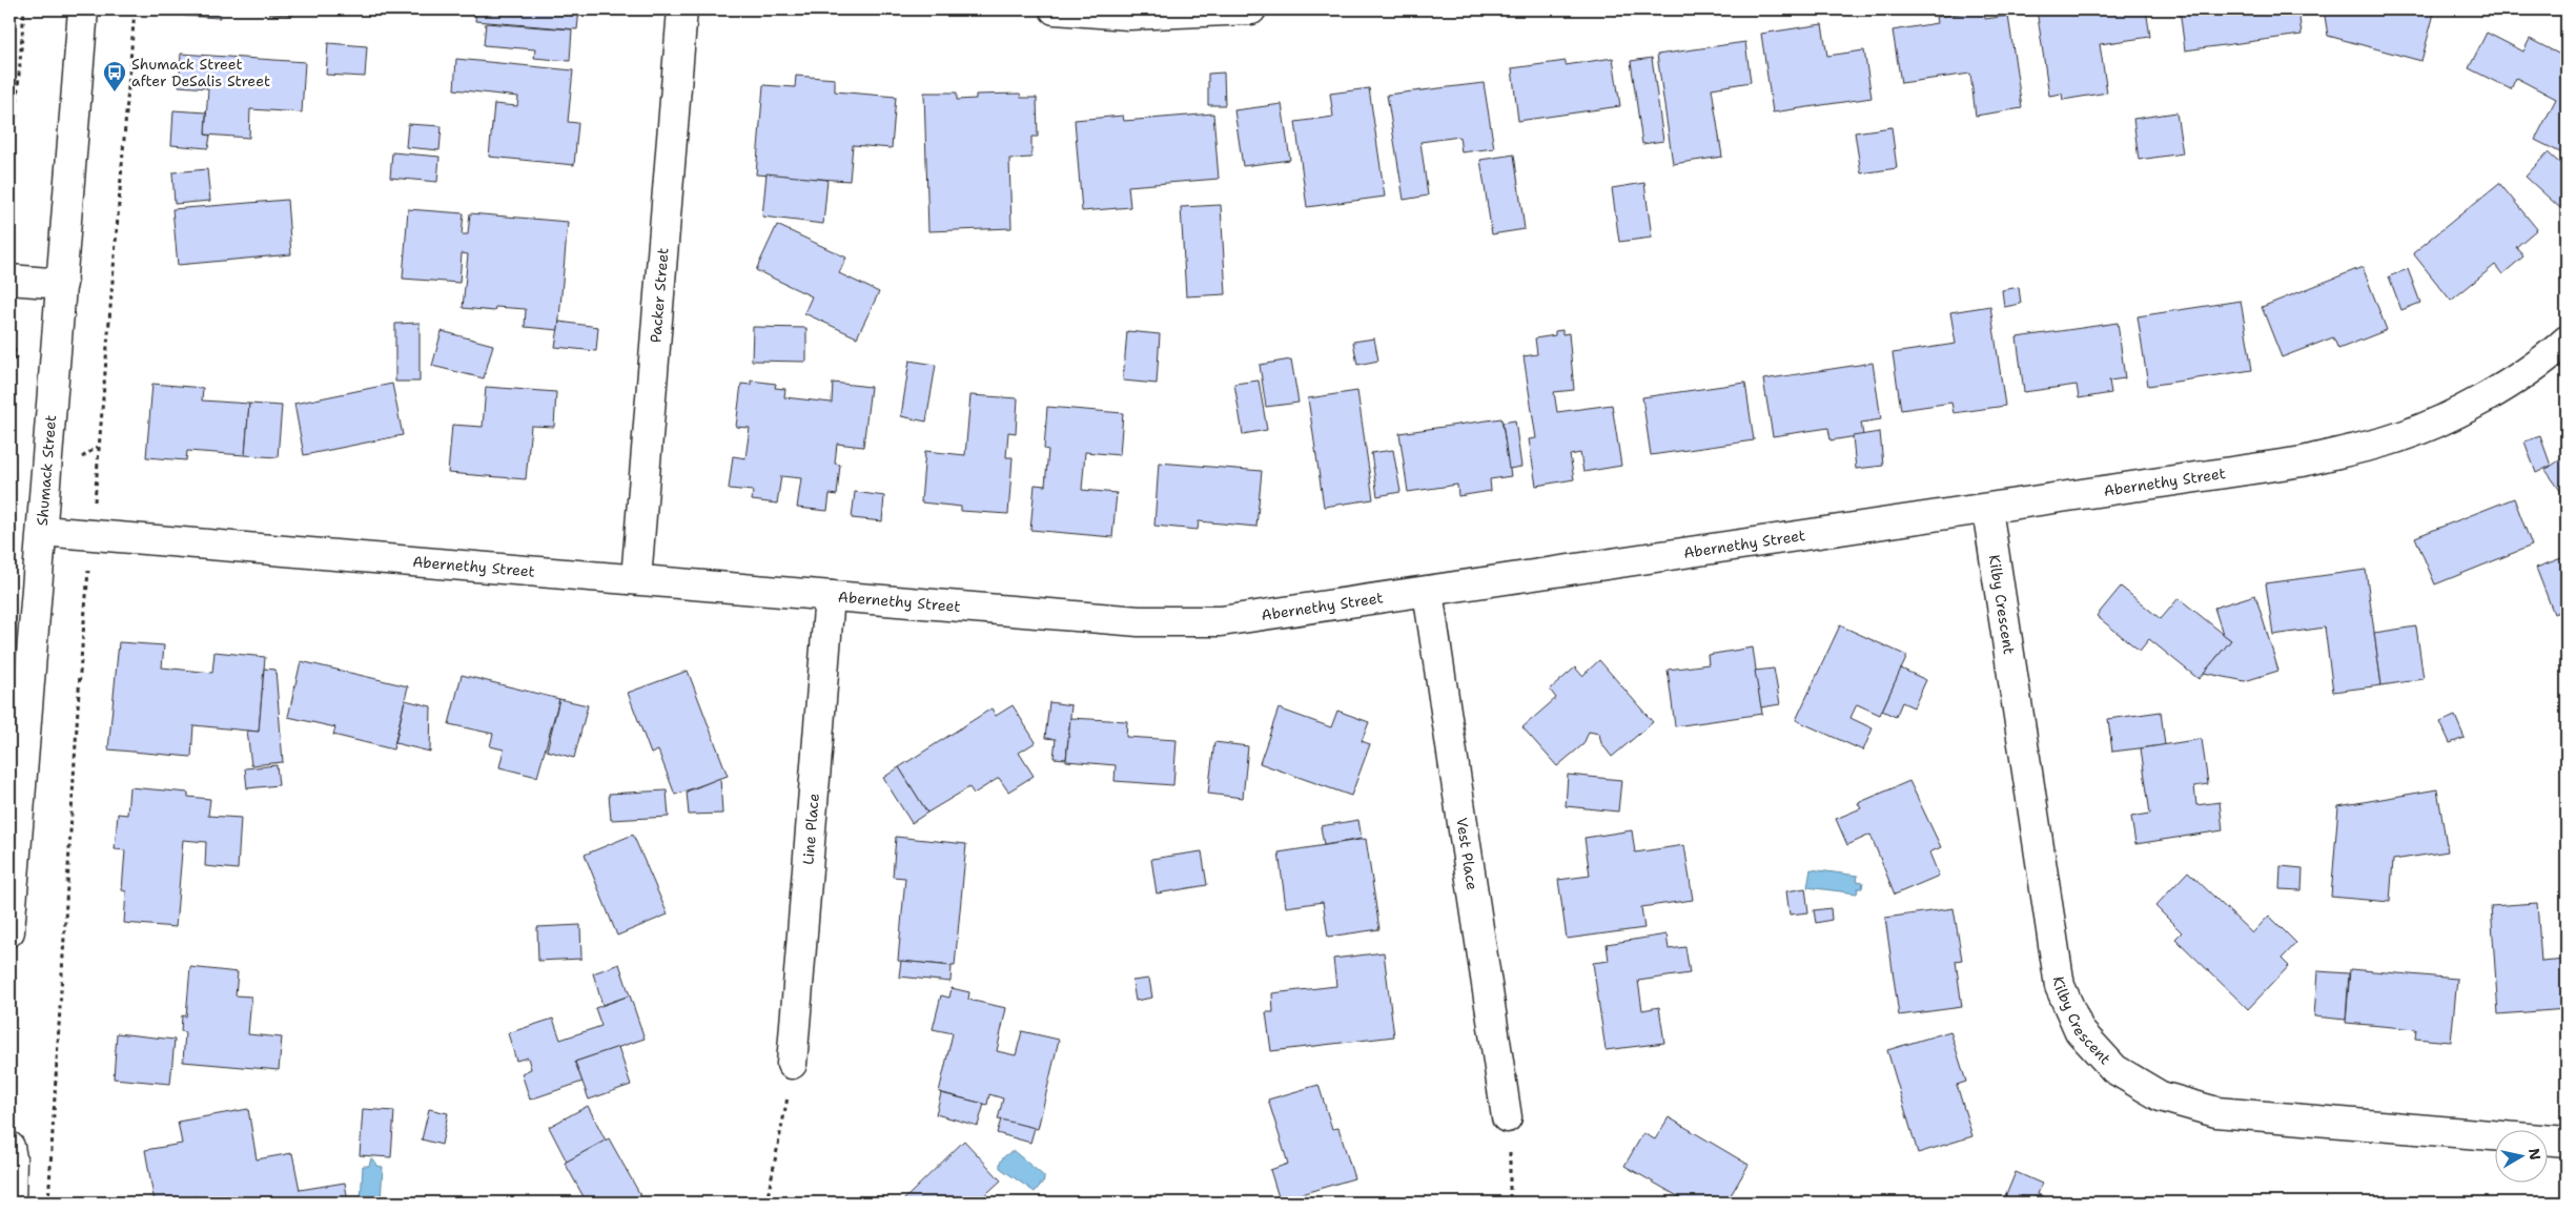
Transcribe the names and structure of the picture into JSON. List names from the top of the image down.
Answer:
{
  "streets": {
    "street": [
      "Packer Street",
      "Shumack Street",
      "Abernethy Street",
      "Kilby Crescent",
      "Line Place",
      "Vest Place"
    ]
  },
  "crossings": [
    ["Packer Street", "Abernethy Street"],
    ["Shumack Street", "Abernethy Street"],
    ["Abernethy Street", "Kilby Crescent"],
    ["Abernethy Street", "Line Place"],
    ["Abernethy Street", "Vest Place"]
  ],
  "places": {
    "bus stop": ["Shumack Street after DeSalis Street"]
  },
  "north": "right"
}
